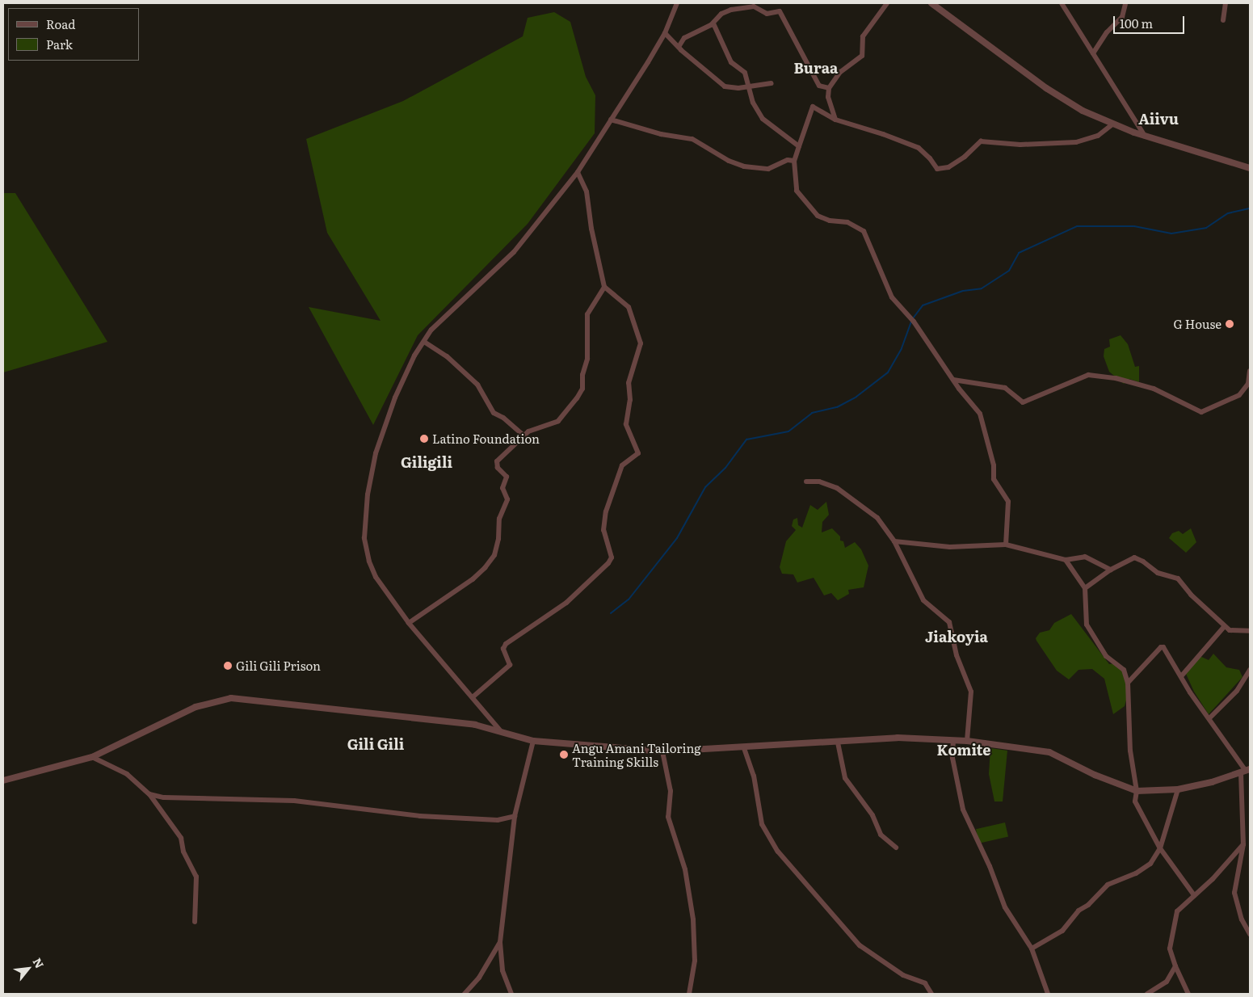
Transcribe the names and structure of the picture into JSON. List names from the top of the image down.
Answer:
{
  "districts": [
    "Buraa",
    "Aiivu",
    "Giligili",
    "Jiakoyia",
    "Gili Gili",
    "Komite"
  ],
  "places": [
    "G House",
    "Latino Foundation",
    "Gili Gili Prison",
    "Angu Amani Tailoring Training Skills"
  ],
  "legend": ["Road", "Park"],
  "scale_bar": "100 m",
  "north": "top right"
}
